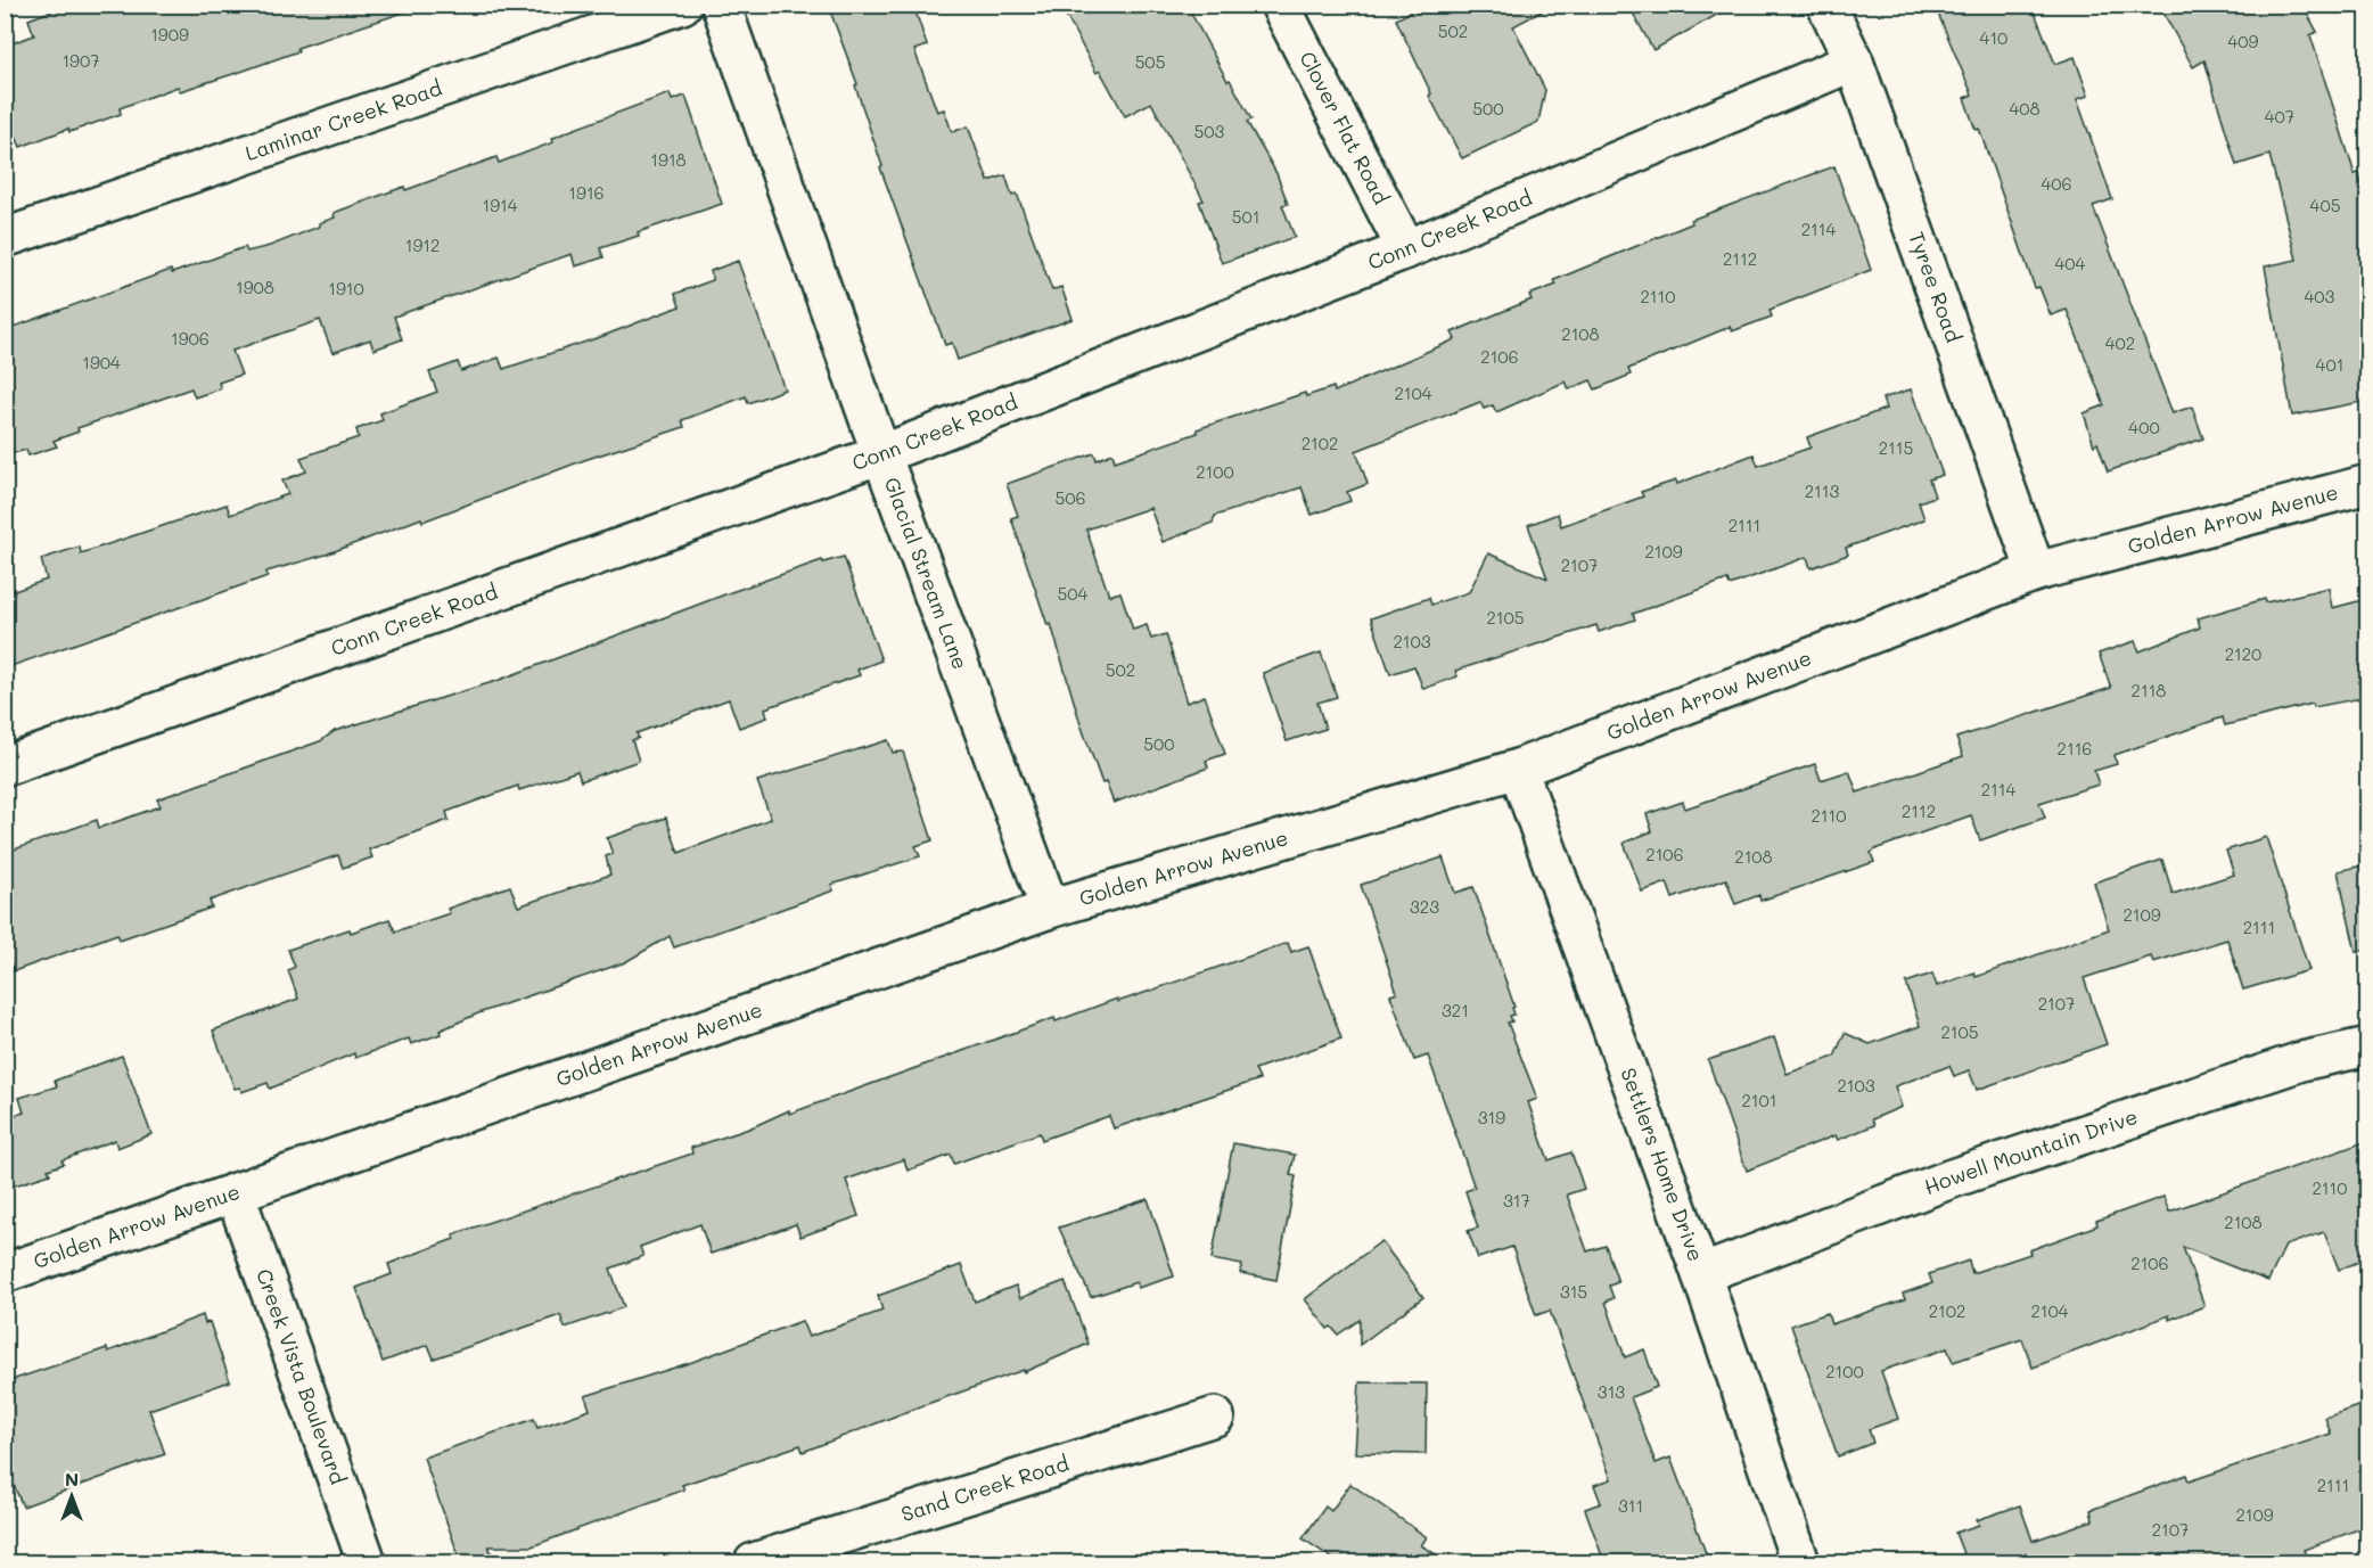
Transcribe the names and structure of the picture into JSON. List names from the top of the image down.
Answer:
{
  "streets": {
    "street": [
      "Laminar Creek Road",
      "Clover Flat Road",
      "Conn Creek Road",
      "Tyree Road",
      "Golden Arrow Avenue",
      "Glacial Stream Lane",
      "Howell Mountain Drive",
      "Settlers Home Drive",
      "Creek Vista Boulevard",
      "Sand Creek Road"
    ]
  },
  "crossings": [
    ["Clover Flat Road", "Conn Creek Road"],
    ["Conn Creek Road", "Tyree Road"],
    ["Conn Creek Road", "Glacial Stream Lane"],
    ["Tyree Road", "Golden Arrow Avenue"],
    ["Golden Arrow Avenue", "Glacial Stream Lane"],
    ["Golden Arrow Avenue", "Settlers Home Drive"],
    ["Golden Arrow Avenue", "Creek Vista Boulevard"],
    ["Howell Mountain Drive", "Settlers Home Drive"]
  ],
  "house_numbers": [
    "502",
    "1909",
    "410",
    "409",
    "1907",
    "505",
    "500",
    "408",
    "407",
    "503",
    "1918",
    "406",
    "1916",
    "1914",
    "405",
    "501",
    "2114",
    "1912",
    "2112",
    "404",
    "1908",
    "1910",
    "2110",
    "403",
    "2108",
    "1906",
    "402",
    "2106",
    "1904",
    "401",
    "2104",
    "400",
    "2102",
    "2115",
    "2100",
    "2113",
    "506",
    "2111",
    "2109",
    "2107",
    "504",
    "2105",
    "2103",
    "2120",
    "502",
    "2118",
    "500",
    "2116",
    "2114",
    "2112",
    "2110",
    "2106",
    "2108",
    "323",
    "2109",
    "2111",
    "2107",
    "321",
    "2105",
    "2103",
    "2101",
    "319",
    "2110",
    "317",
    "2108",
    "2106",
    "315",
    "2102",
    "2104",
    "2100",
    "313",
    "2111",
    "311",
    "2109",
    "2107"
  ],
  "north": "top"
}
